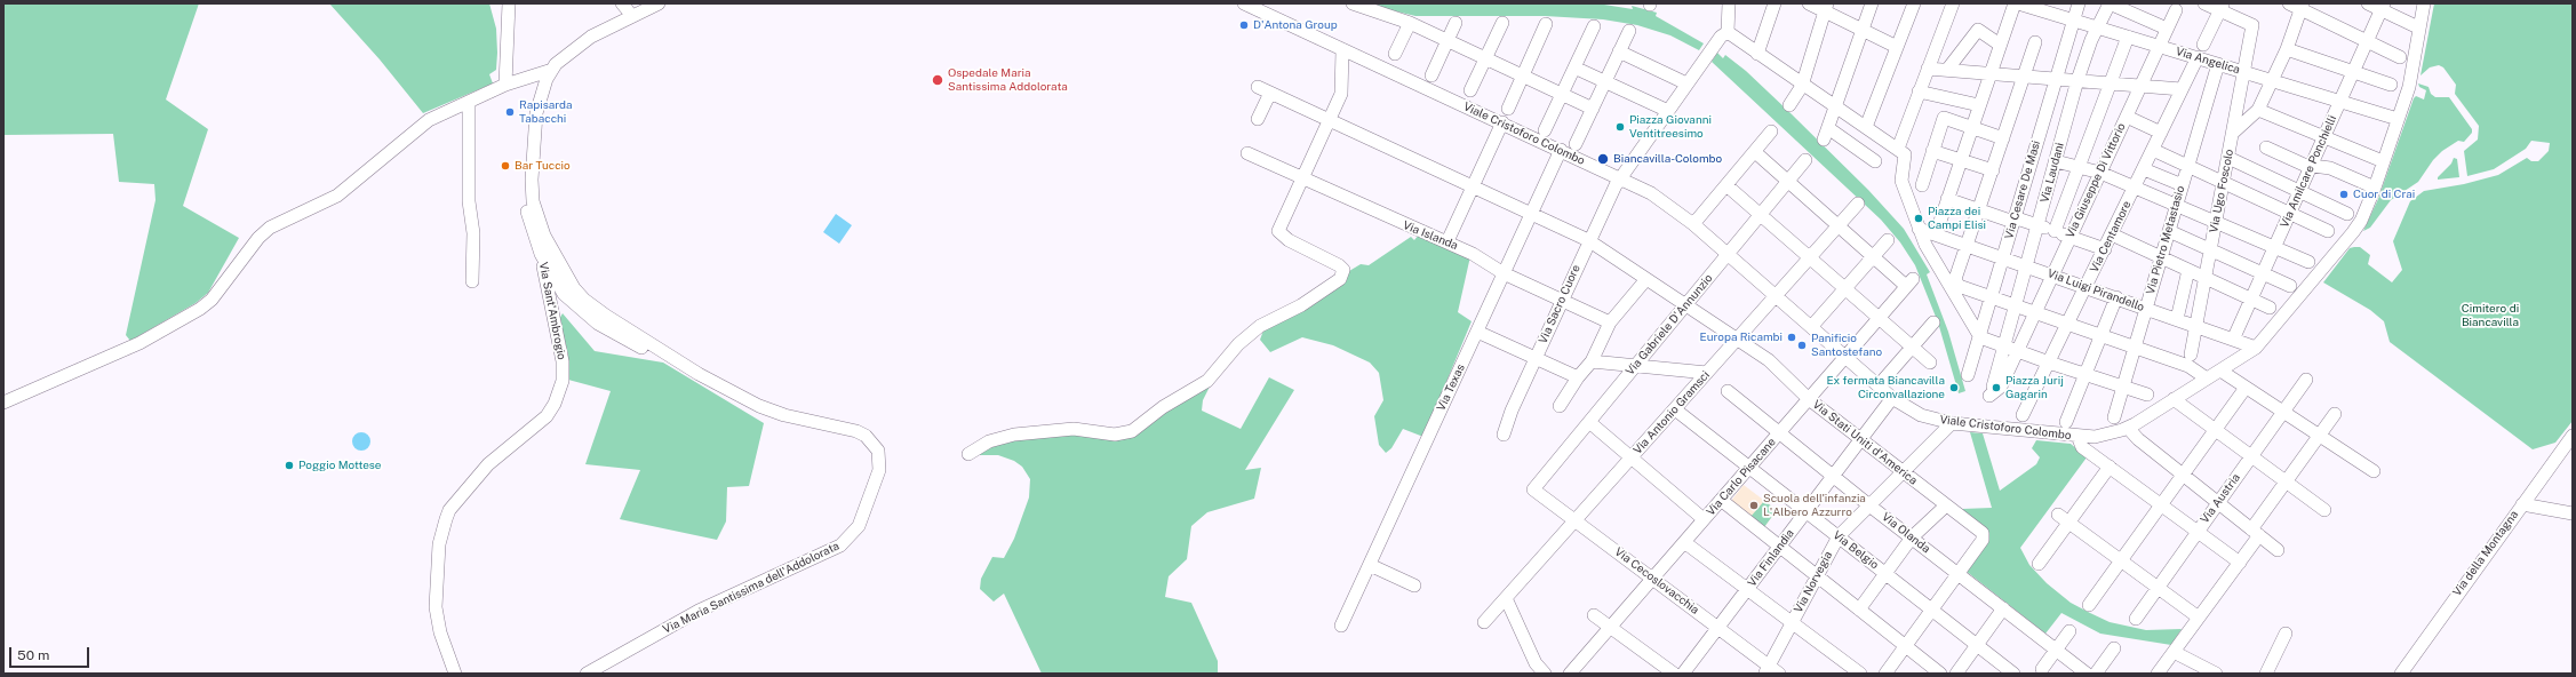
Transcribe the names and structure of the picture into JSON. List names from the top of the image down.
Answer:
{
  "streets": {
    "street": [
      "Via Angelica",
      "Viale Cristoforo Colombo",
      "Via Amilcare Ponchielli",
      "Via Laudani",
      "Via Giuseppe Di Vittorio",
      "Via Cesare De Masi",
      "Via Ugo Foscolo",
      "Via Islanda",
      "Via Centamore",
      "Via Pietro Metastasio",
      "Via Luigi Pirandello",
      "Via Sacro Cuore",
      "Via Sant'Ambrogio",
      "Via Gabriele D'Annunzio",
      "Via Texas",
      "Via Antonio Gramsci",
      "Via Stati Uniti d'America",
      "Via Carlo Pisacane",
      "Via Austria",
      "Via Olanda",
      "Via Belgio",
      "Via della Montagna",
      "Via Finlandia",
      "Via Cecoslovacchia",
      "Via Norvegia",
      "Via Maria Santissima dell'Addolorata"
    ]
  },
  "crossings": [
    ["Via Angelica", "Viale Cristoforo Colombo"],
    ["Via Angelica", "Via Amilcare Ponchielli"],
    ["Via Angelica", "Via Laudani"],
    ["Via Angelica", "Via Giuseppe Di Vittorio"],
    ["Via Angelica", "Via Cesare De Masi"],
    ["Via Angelica", "Via Ugo Foscolo"],
    ["Via Angelica", "Via Centamore"],
    ["Via Angelica", "Via Pietro Metastasio"],
    ["Viale Cristoforo Colombo", "Via Luigi Pirandello"],
    ["Viale Cristoforo Colombo", "Via Sacro Cuore"],
    ["Viale Cristoforo Colombo", "Via Gabriele D'Annunzio"],
    ["Viale Cristoforo Colombo", "Via Texas"],
    ["Viale Cristoforo Colombo", "Via Antonio Gramsci"],
    ["Viale Cristoforo Colombo", "Via Carlo Pisacane"],
    ["Viale Cristoforo Colombo", "Via Finlandia"],
    ["Viale Cristoforo Colombo", "Via Norvegia"],
    ["Via Amilcare Ponchielli", "Via Luigi Pirandello"],
    ["Via Laudani", "Via Giuseppe Di Vittorio"],
    ["Via Laudani", "Via Luigi Pirandello"],
    ["Via Giuseppe Di Vittorio", "Via Luigi Pirandello"],
    ["Via Cesare De Masi", "Via Luigi Pirandello"],
    ["Via Ugo Foscolo", "Via Luigi Pirandello"],
    ["Via Islanda", "Via Sacro Cuore"],
    ["Via Islanda", "Via Texas"],
    ["Via Centamore", "Via Luigi Pirandello"],
    ["Via Pietro Metastasio", "Via Luigi Pirandello"],
    ["Via Sacro Cuore", "Via Stati Uniti d'America"],
    ["Via Sant'Ambrogio", "Via Maria Santissima dell'Addolorata"],
    ["Via Gabriele D'Annunzio", "Via Stati Uniti d'America"],
    ["Via Gabriele D'Annunzio", "Via Cecoslovacchia"],
    ["Via Texas", "Via Stati Uniti d'America"],
    ["Via Antonio Gramsci", "Via Stati Uniti d'America"],
    ["Via Antonio Gramsci", "Via Belgio"],
    ["Via Antonio Gramsci", "Via Cecoslovacchia"],
    ["Via Stati Uniti d'America", "Via Carlo Pisacane"],
    ["Via Stati Uniti d'America", "Via Olanda"],
    ["Via Stati Uniti d'America", "Via Finlandia"],
    ["Via Stati Uniti d'America", "Via Norvegia"],
    ["Via Carlo Pisacane", "Via Olanda"],
    ["Via Carlo Pisacane", "Via Belgio"],
    ["Via Carlo Pisacane", "Via Cecoslovacchia"],
    ["Via Olanda", "Via Finlandia"],
    ["Via Olanda", "Via Norvegia"],
    ["Via Belgio", "Via Finlandia"],
    ["Via Belgio", "Via Norvegia"],
    ["Via Finlandia", "Via Cecoslovacchia"],
    ["Via Cecoslovacchia", "Via Norvegia"]
  ],
  "parks": ["Cimitero di Biancavilla"],
  "places": [
    "D'Antona Group",
    "Ospedale Maria Santissima Addolorata",
    "Rapisarda Tabacchi",
    "Piazza Giovanni Ventitreesimo",
    "Biancavilla-Colombo",
    "Bar Tuccio",
    "Cuor di Crai",
    "Piazza dei Campi Elisi",
    "Europa Ricambi",
    "Panificio Santostefano",
    "Ex fermata Biancavilla Circonvallazione",
    "Piazza Jurij Gagarin",
    "Poggio Mottese",
    "Scuola dell'infanzia L'Albero Azzurro"
  ],
  "scale_bar": "50 m"
}
